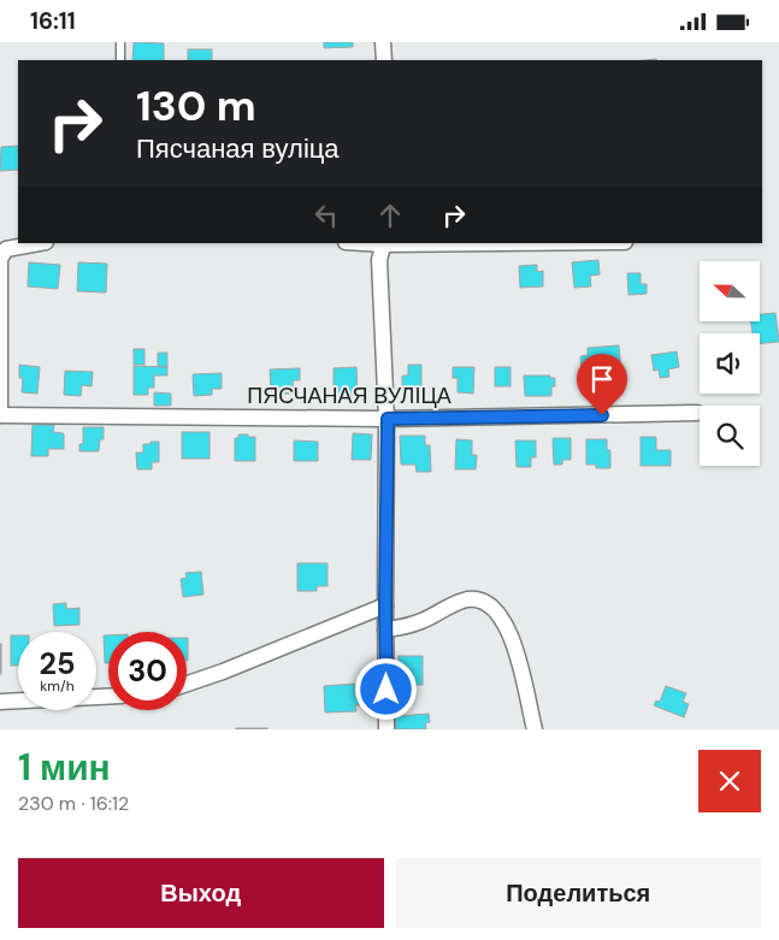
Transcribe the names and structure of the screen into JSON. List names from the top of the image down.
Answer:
{
  "streets": {
    "street": ["ПЯСЧАНАЯ ВУЛІЦА"]
  },
  "north": "left",
  "page": {
    "status": "16:11",
    "turn": ["130 m", "Пясчаная вуліца"],
    "speed": "25 km/h",
    "limit": "30",
    "heading": ["1 мин", "230 m · 16:12"],
    "buttons": ["Выход", "Поделиться"]
  }
}
